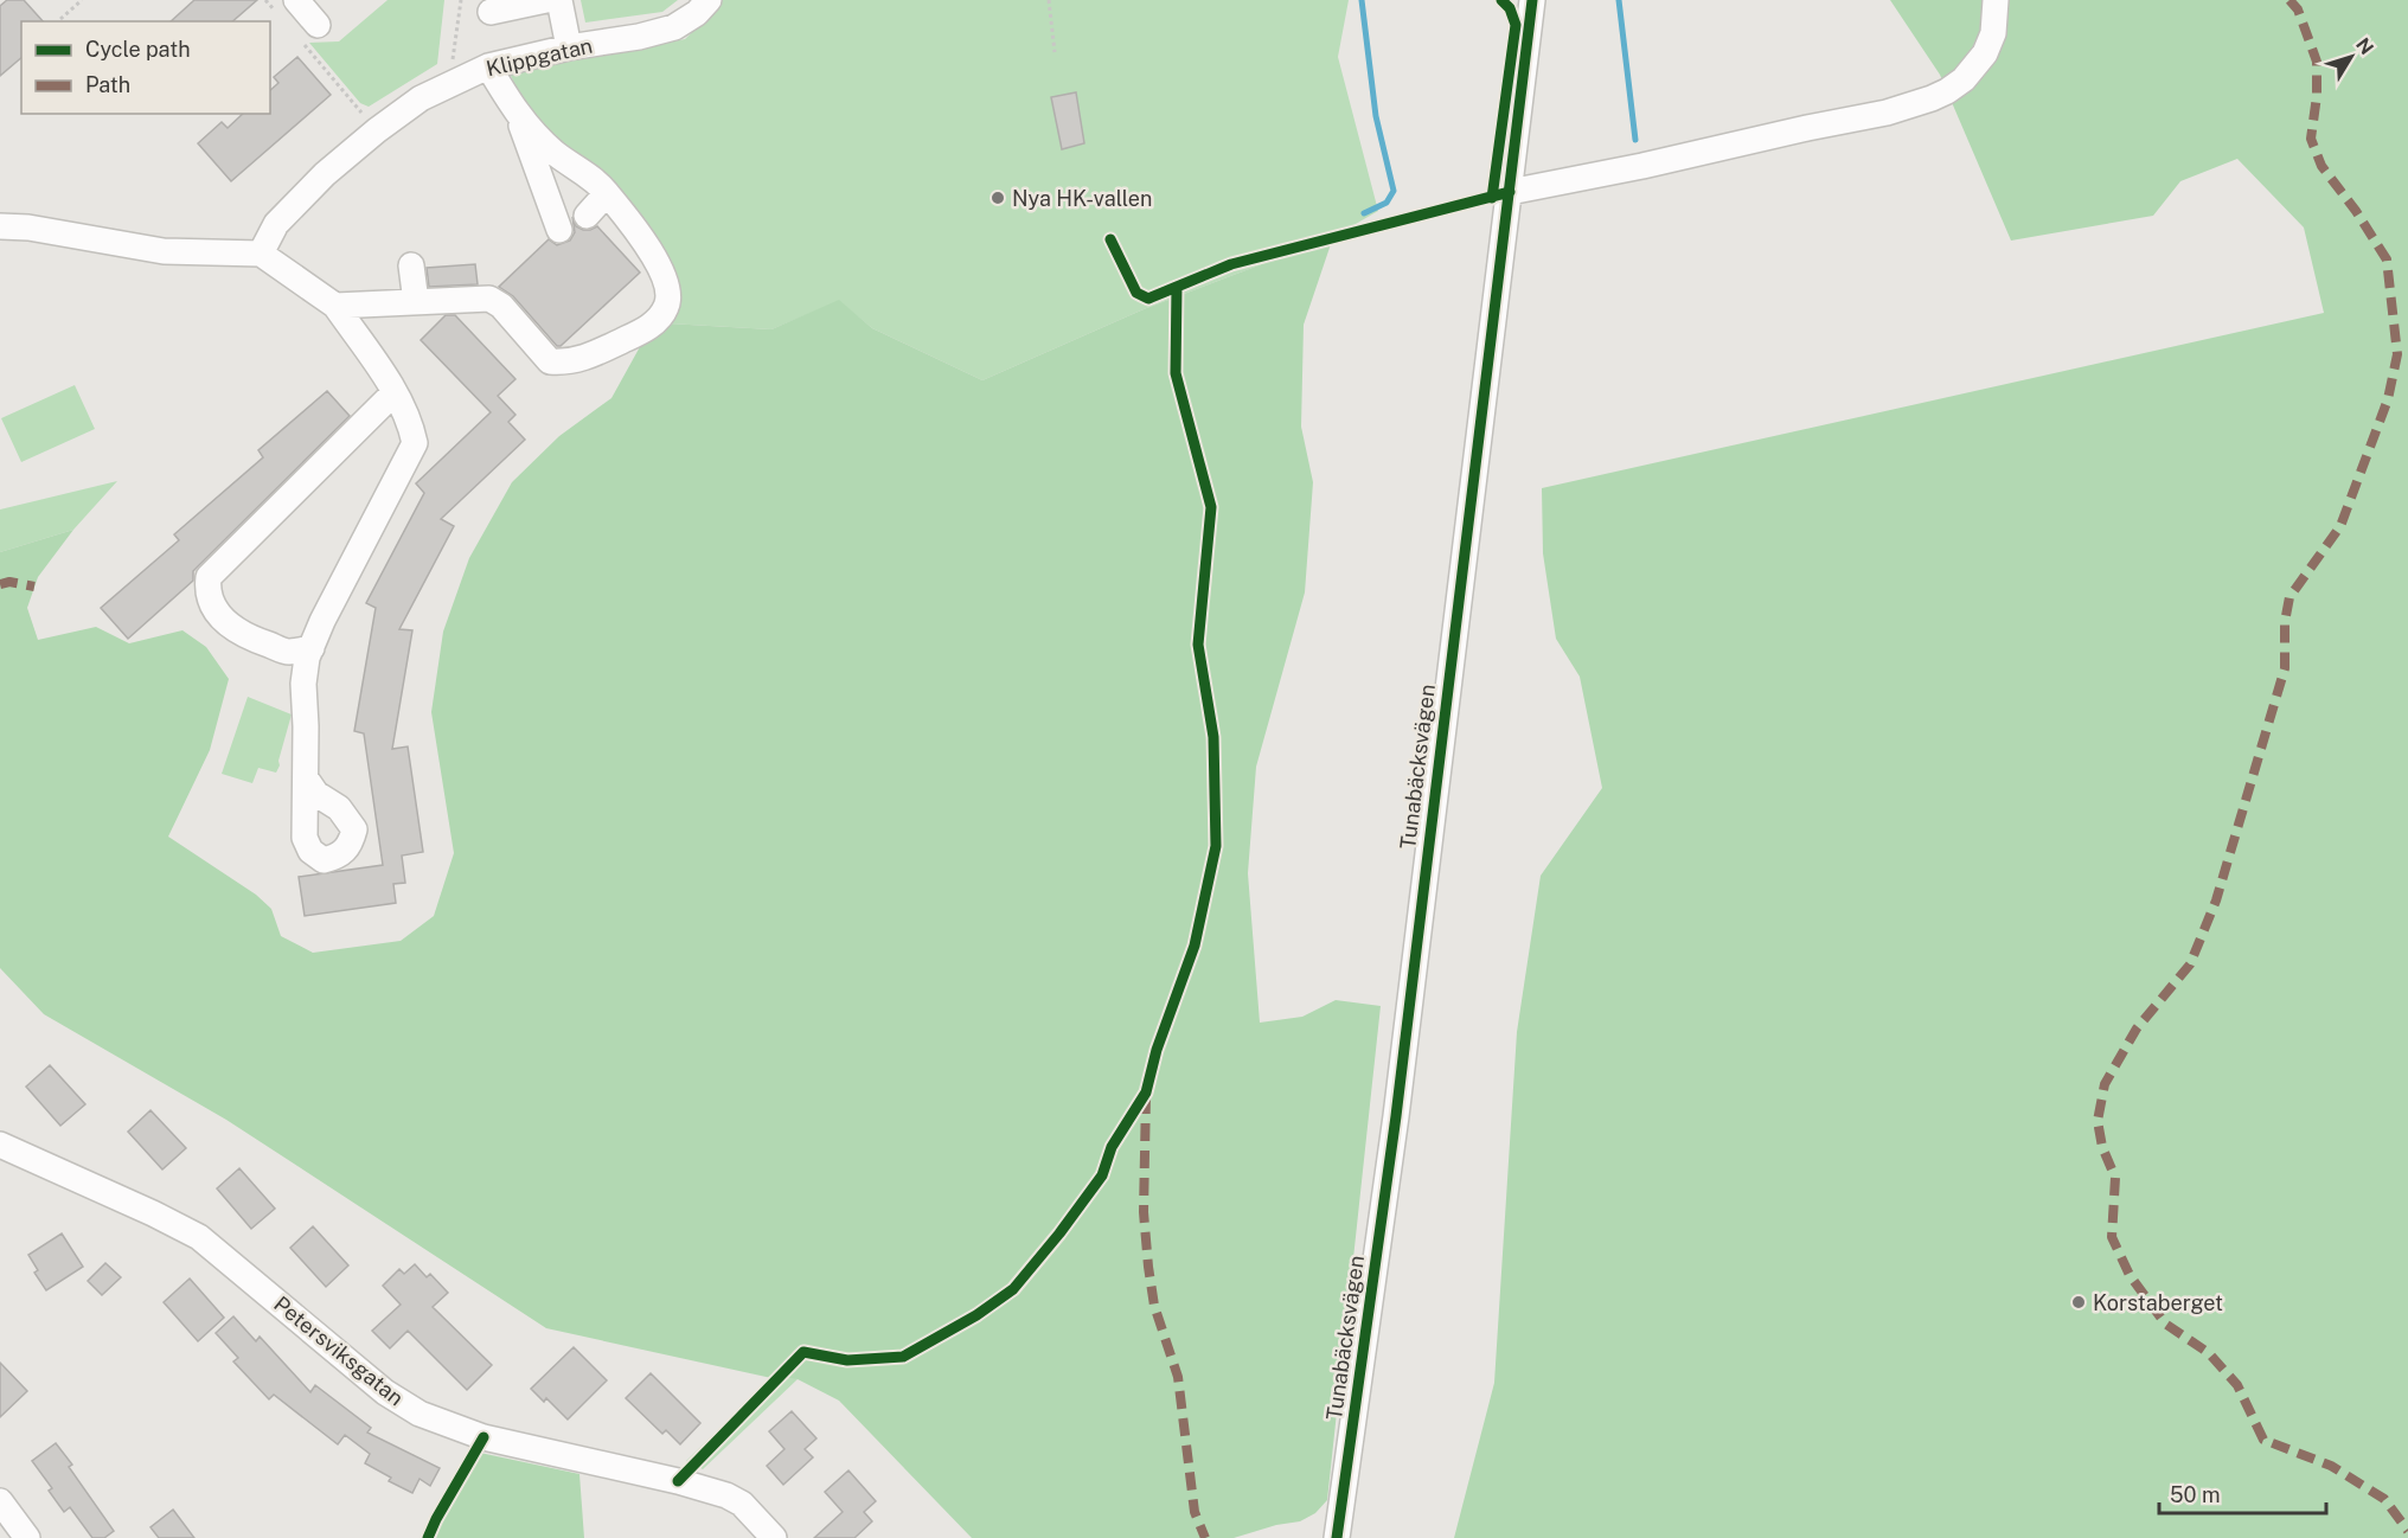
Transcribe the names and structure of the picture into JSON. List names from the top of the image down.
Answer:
{
  "streets": {
    "street": ["Klippgatan", "Tunabäcksvägen", "Petersviksgatan"]
  },
  "places": ["Nya HK-vallen", "Korstaberget"],
  "legend": ["Cycle path", "Path"],
  "scale_bar": "50 m",
  "north": "top right"
}
